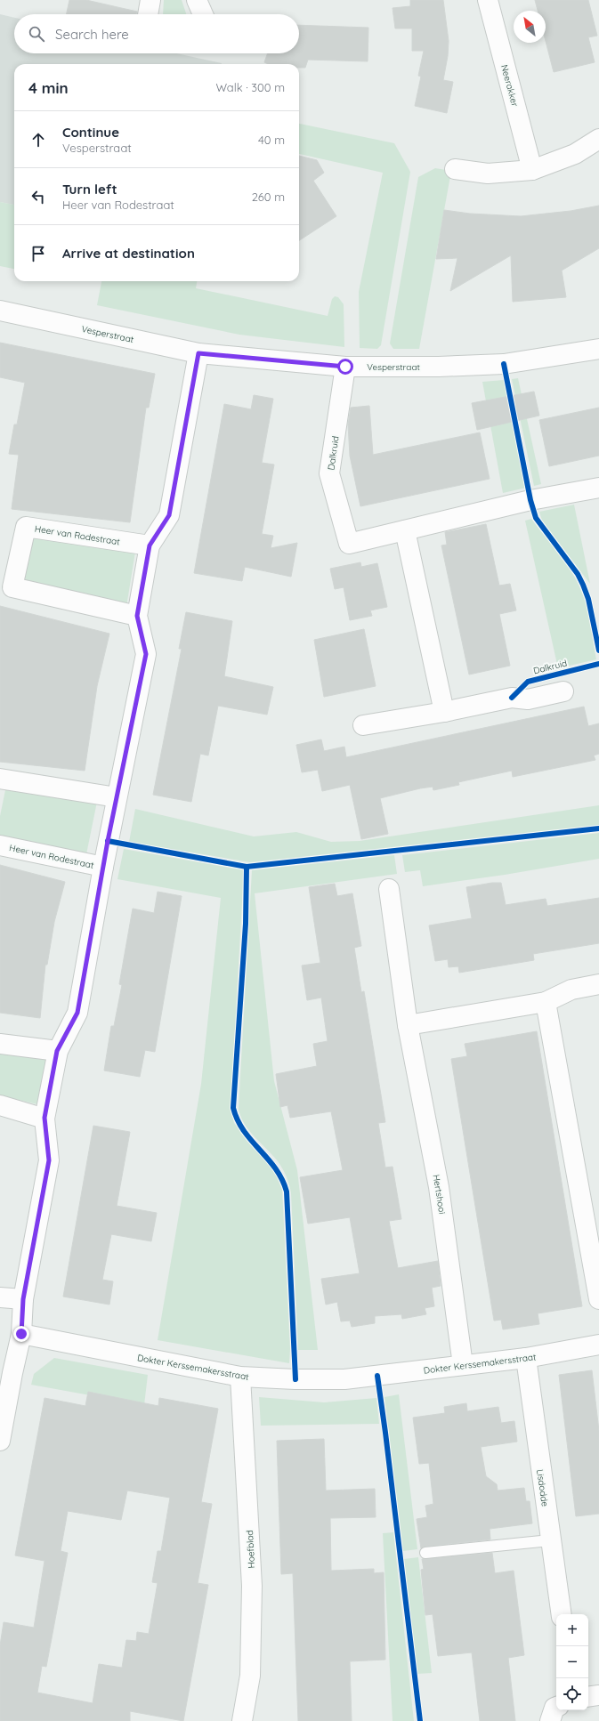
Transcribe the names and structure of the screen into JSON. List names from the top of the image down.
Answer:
{
  "streets": {
    "street": [
      "Neerakker",
      "Vesperstraat",
      "Dalkruid",
      "Heer van Rodestraat",
      "Hertshooi",
      "Dokter Kerssemakersstraat",
      "Lisdodde",
      "Hoefblad"
    ]
  },
  "crossings": [
    ["Vesperstraat", "Dalkruid"],
    ["Vesperstraat", "Heer van Rodestraat"],
    ["Heer van Rodestraat", "Dokter Kerssemakersstraat"],
    ["Hertshooi", "Dokter Kerssemakersstraat"],
    ["Dokter Kerssemakersstraat", "Lisdodde"],
    ["Dokter Kerssemakersstraat", "Hoefblad"]
  ],
  "north": "top left",
  "page": {
    "search": "Search here",
    "heading": ["4 min", "Walk · 300 m"],
    "list": [
      ["Continue", "Vesperstraat", "40 m"],
      ["Turn left", "Heer van Rodestraat", "260 m"],
      "Arrive at destination"
    ],
    "map_buttons": ["+", "−"]
  }
}
